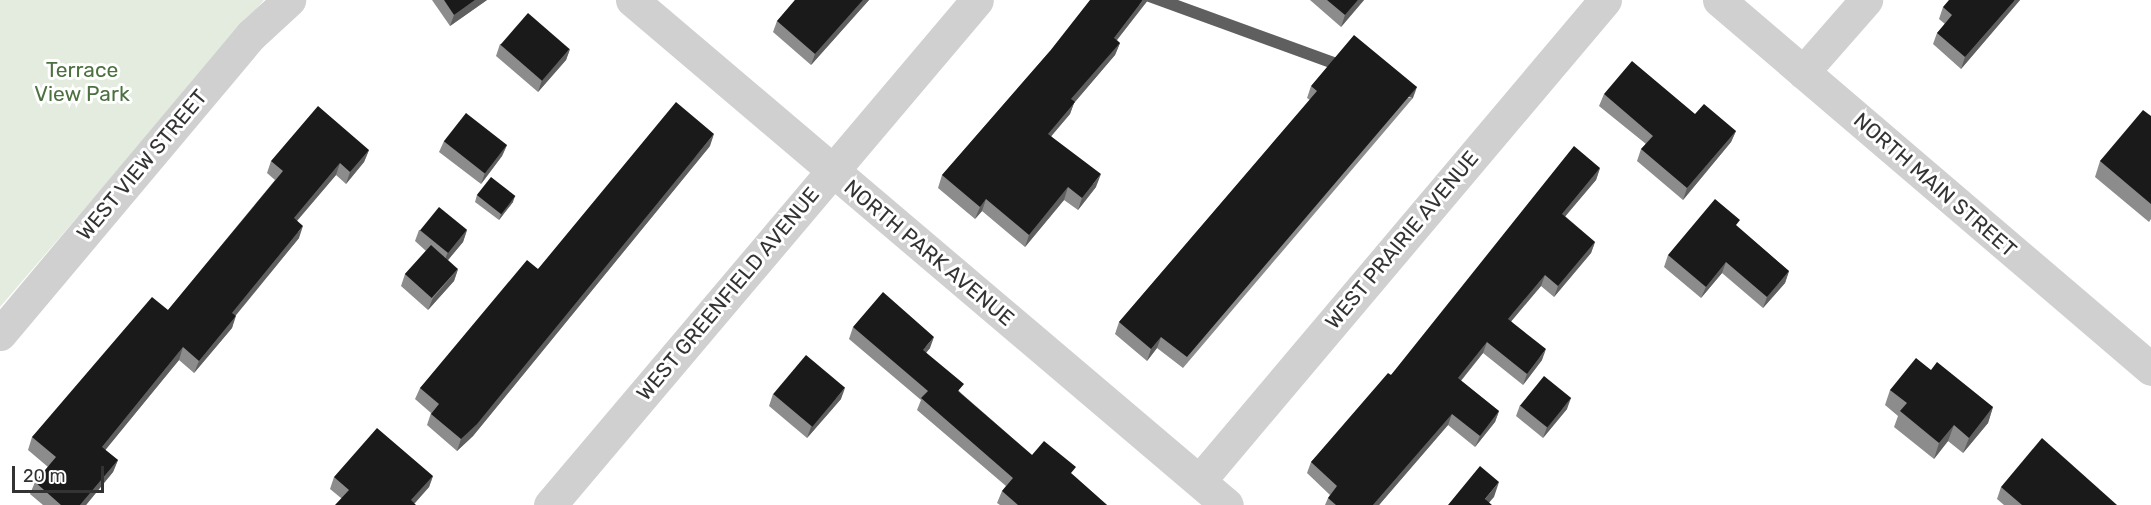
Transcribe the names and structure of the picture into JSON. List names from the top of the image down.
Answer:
{
  "streets": {
    "street": [
      "WEST VIEW STREET",
      "NORTH MAIN STREET",
      "WEST PRAIRIE AVENUE",
      "NORTH PARK AVENUE",
      "WEST GREENFIELD AVENUE"
    ]
  },
  "crossings": [
    ["WEST PRAIRIE AVENUE", "NORTH PARK AVENUE"],
    ["NORTH PARK AVENUE", "WEST GREENFIELD AVENUE"]
  ],
  "parks": ["Terrace View Park"],
  "scale_bar": "20 m"
}
